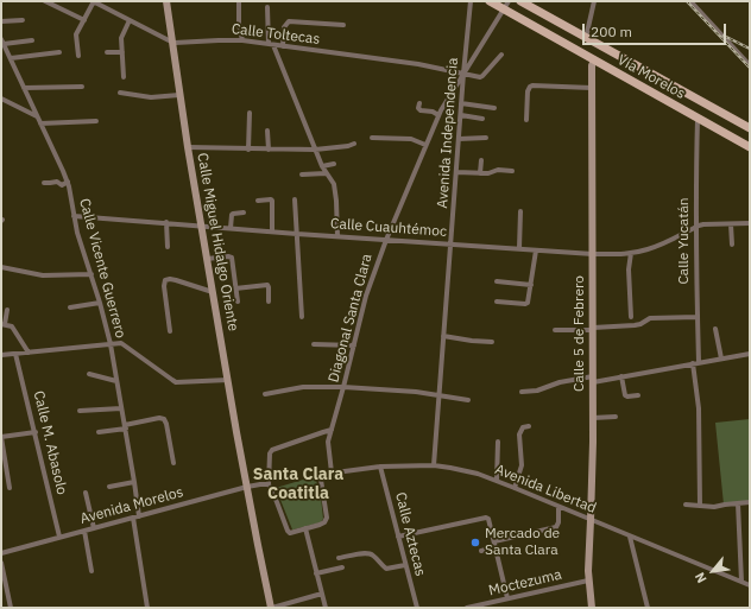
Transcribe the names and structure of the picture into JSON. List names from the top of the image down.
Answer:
{
  "streets": {
    "main road": ["Vía Morelos"],
    "street": [
      "Calle Toltecas",
      "Avenida Independencia",
      "Calle Cuauhtémoc",
      "Calle Yucatán",
      "Calle Miguel Hidalgo Oriente",
      "Calle Vicente Guerrero",
      "Diagonal Santa Clara",
      "Calle 5 de Febrero",
      "Calle M. Abasolo",
      "Avenida Libertad",
      "Avenida Morelos",
      "Calle Aztecas",
      "Moctezuma"
    ]
  },
  "crossings": [
    ["Calle Toltecas", "Avenida Independencia"],
    ["Calle Toltecas", "Calle Miguel Hidalgo Oriente"],
    ["Calle Toltecas", "Diagonal Santa Clara"],
    ["Vía Morelos", "Calle Yucatán"],
    ["Vía Morelos", "Diagonal Santa Clara"],
    ["Vía Morelos", "Calle 5 de Febrero"],
    ["Avenida Independencia", "Calle Cuauhtémoc"],
    ["Avenida Independencia", "Diagonal Santa Clara"],
    ["Avenida Independencia", "Avenida Libertad"],
    ["Calle Cuauhtémoc", "Calle Yucatán"],
    ["Calle Cuauhtémoc", "Calle Miguel Hidalgo Oriente"],
    ["Calle Cuauhtémoc", "Calle Vicente Guerrero"],
    ["Calle Cuauhtémoc", "Diagonal Santa Clara"],
    ["Calle Cuauhtémoc", "Calle 5 de Febrero"],
    ["Calle Miguel Hidalgo Oriente", "Avenida Morelos"],
    ["Calle Vicente Guerrero", "Avenida Morelos"],
    ["Diagonal Santa Clara", "Avenida Libertad"],
    ["Calle 5 de Febrero", "Avenida Libertad"],
    ["Calle 5 de Febrero", "Moctezuma"],
    ["Calle M. Abasolo", "Avenida Morelos"],
    ["Avenida Libertad", "Calle Aztecas"]
  ],
  "districts": ["Santa Clara Coatitla"],
  "places": ["Mercado de Santa Clara"],
  "scale_bar": "200 m",
  "north": "bottom left"
}
